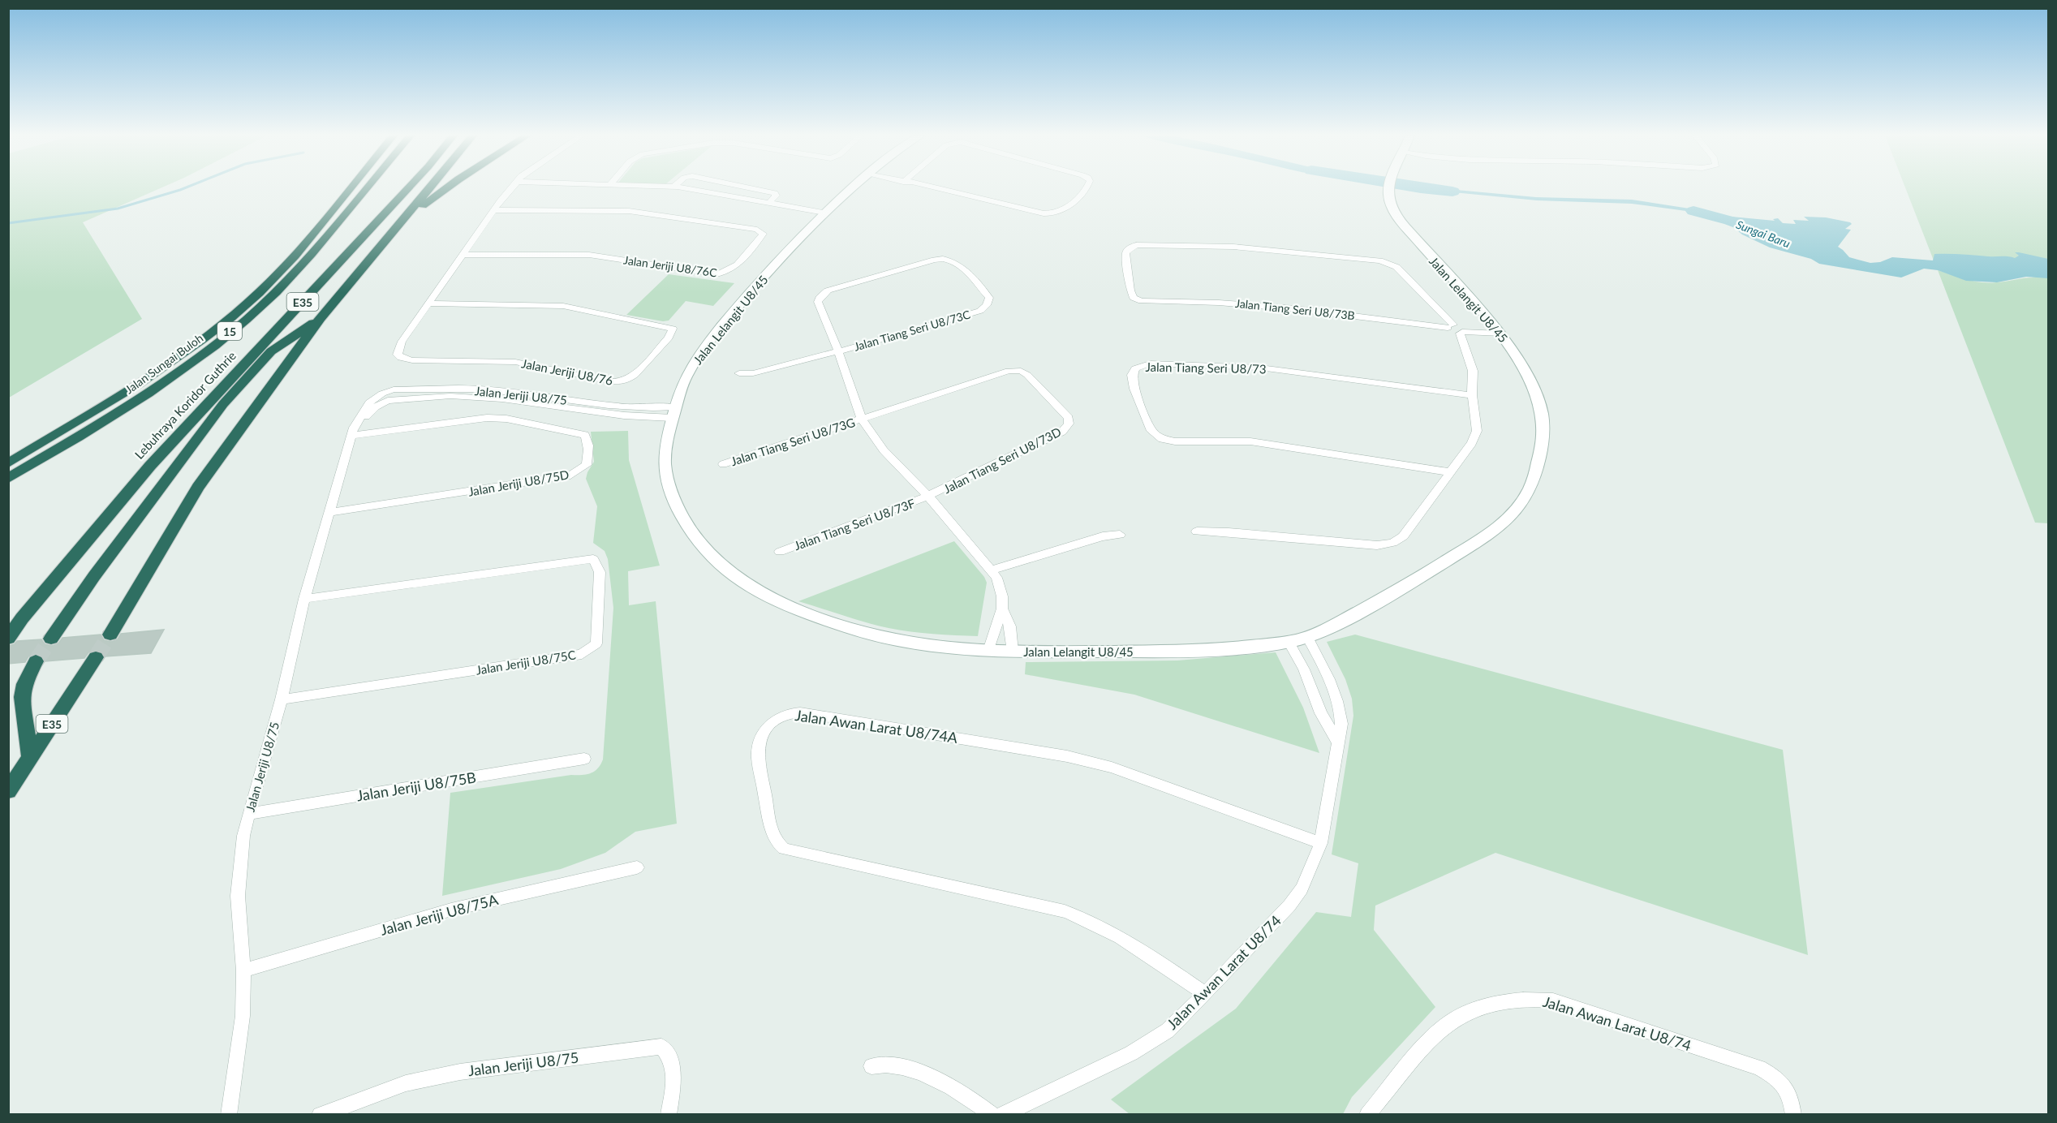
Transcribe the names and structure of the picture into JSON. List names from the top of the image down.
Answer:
{
  "streets": {
    "highway": [
      "E35",
      "15",
      "Jalan Sungai Buloh",
      "Lebuhraya Koridor Guthrie"
    ],
    "street": [
      "Jalan Jeriji U8/76C",
      "Jalan Lelangit U8/45",
      "Jalan Tiang Seri U8/73B",
      "Jalan Tiang Seri U8/73C",
      "Jalan Tiang Seri U8/73",
      "Jalan Jeriji U8/76",
      "Jalan Jeriji U8/75",
      "Jalan Tiang Seri U8/73G",
      "Jalan Tiang Seri U8/73D",
      "Jalan Jeriji U8/75D",
      "Jalan Tiang Seri U8/73F",
      "Jalan Jeriji U8/75C",
      "Jalan Awan Larat U8/74A",
      "Jalan Jeriji U8/75B",
      "Jalan Jeriji U8/75A",
      "Jalan Awan Larat U8/74"
    ]
  },
  "crossings": [
    ["Jalan Jeriji U8/76C", "Jalan Jeriji U8/76"],
    ["Jalan Lelangit U8/45", "Jalan Tiang Seri U8/73B"],
    ["Jalan Lelangit U8/45", "Jalan Tiang Seri U8/73C"],
    ["Jalan Lelangit U8/45", "Jalan Jeriji U8/75"],
    ["Jalan Lelangit U8/45", "Jalan Awan Larat U8/74"],
    ["Jalan Tiang Seri U8/73C", "Jalan Tiang Seri U8/73G"],
    ["Jalan Tiang Seri U8/73C", "Jalan Tiang Seri U8/73D"],
    ["Jalan Tiang Seri U8/73C", "Jalan Tiang Seri U8/73F"],
    ["Jalan Jeriji U8/75", "Jalan Jeriji U8/75D"],
    ["Jalan Jeriji U8/75", "Jalan Jeriji U8/75C"],
    ["Jalan Jeriji U8/75", "Jalan Jeriji U8/75B"],
    ["Jalan Jeriji U8/75", "Jalan Jeriji U8/75A"],
    ["Jalan Tiang Seri U8/73G", "Jalan Tiang Seri U8/73D"],
    ["Jalan Tiang Seri U8/73D", "Jalan Tiang Seri U8/73F"],
    ["Jalan Awan Larat U8/74A", "Jalan Awan Larat U8/74"]
  ],
  "water": ["Sungai Baru"]
}
